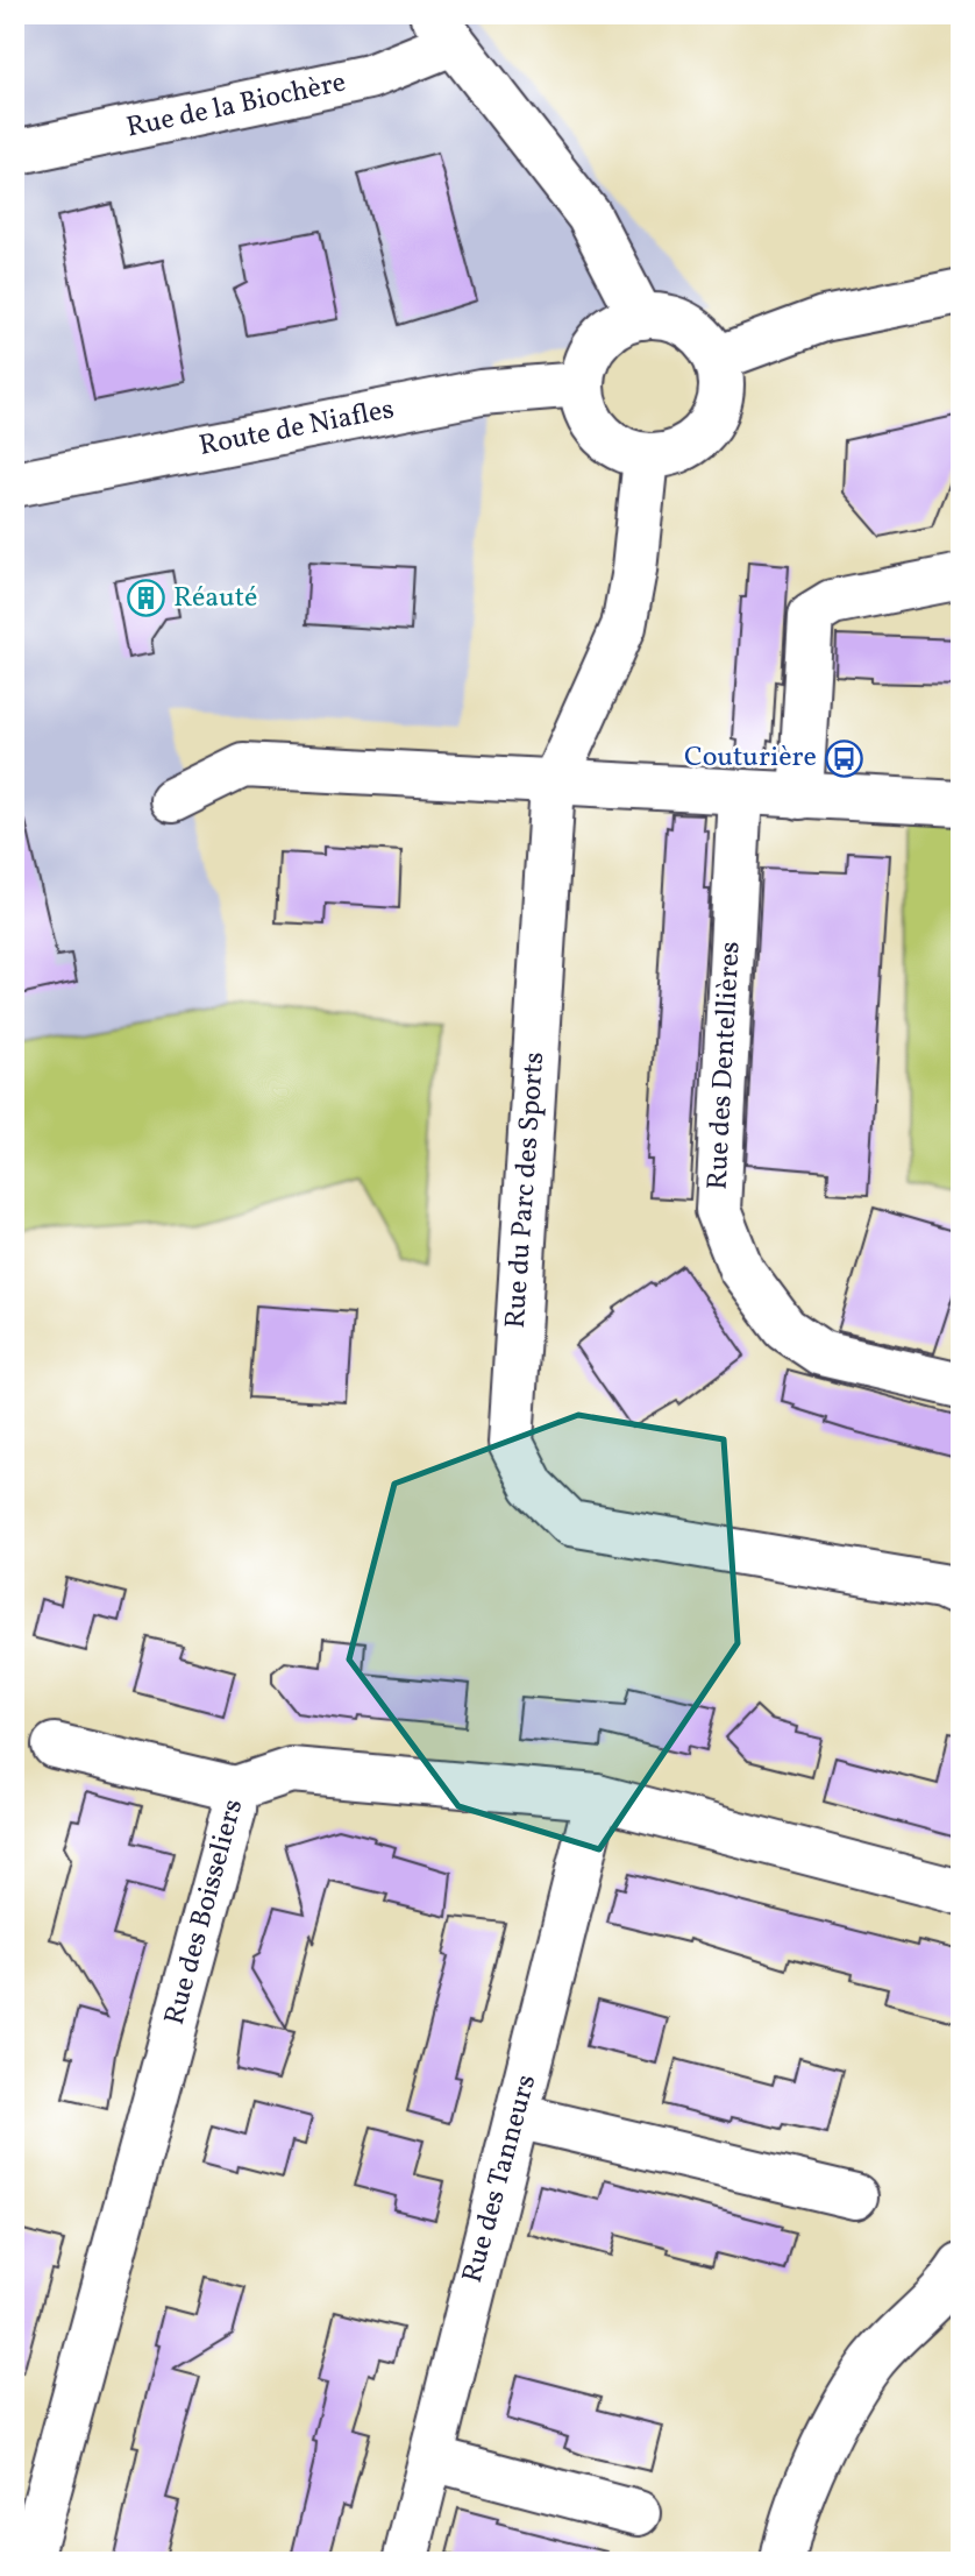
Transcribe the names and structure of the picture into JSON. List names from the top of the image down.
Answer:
{
  "streets": {
    "street": [
      "Rue de la Biochère",
      "Route de Niafles",
      "Rue des Dentellières",
      "Rue du Parc des Sports",
      "Rue des Boisseliers",
      "Rue des Tanneurs"
    ]
  },
  "crossings": [
    ["Rue de la Biochère", "Route de Niafles"],
    ["Rue de la Biochère", "Rue du Parc des Sports"],
    ["Route de Niafles", "Rue du Parc des Sports"],
    ["Rue des Boisseliers", "Rue des Tanneurs"]
  ],
  "places": {
    "building": ["Réauté"],
    "bus stop": ["Couturière"]
  }
}
